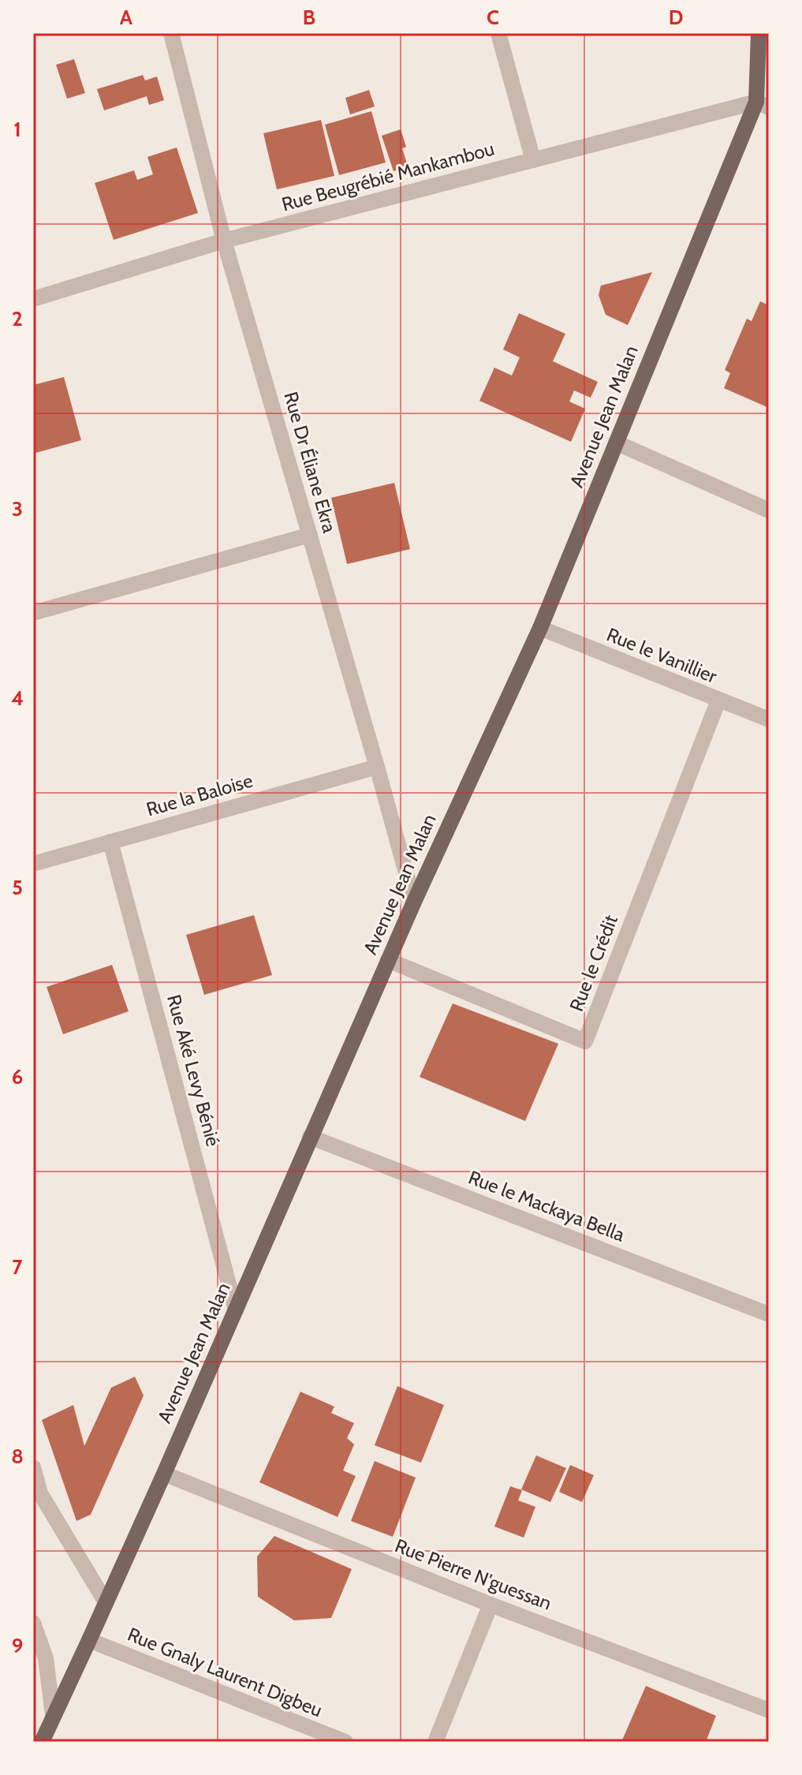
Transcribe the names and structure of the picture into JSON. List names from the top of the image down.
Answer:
{
  "streets": {
    "main road": ["Avenue Jean Malan"],
    "street": [
      "Rue Beugrébié Mankambou",
      "Rue Dr Éliane Ekra",
      "Rue le Vanillier",
      "Rue la Baloise",
      "Rue le Crédit",
      "Rue Aké Levy Bénié",
      "Rue le Mackaya Bella",
      "Rue Pierre N'guessan",
      "Rue Gnaly Laurent Digbeu"
    ]
  },
  "crossings": [
    ["Rue Beugrébié Mankambou", "Avenue Jean Malan"],
    ["Rue Beugrébié Mankambou", "Rue Dr Éliane Ekra"],
    ["Avenue Jean Malan", "Rue Dr Éliane Ekra"],
    ["Avenue Jean Malan", "Rue le Vanillier"],
    ["Avenue Jean Malan", "Rue le Crédit"],
    ["Avenue Jean Malan", "Rue Aké Levy Bénié"],
    ["Avenue Jean Malan", "Rue le Mackaya Bella"],
    ["Avenue Jean Malan", "Rue Pierre N'guessan"],
    ["Avenue Jean Malan", "Rue Gnaly Laurent Digbeu"],
    ["Rue Dr Éliane Ekra", "Rue la Baloise"],
    ["Rue le Vanillier", "Rue le Crédit"],
    ["Rue la Baloise", "Rue Aké Levy Bénié"]
  ],
  "grid": {
    "columns": [
      "A",
      "B",
      "C",
      "D"
    ],
    "rows": [
      "1",
      "2",
      "3",
      "4",
      "5",
      "6",
      "7",
      "8",
      "9"
    ]
  }
}
